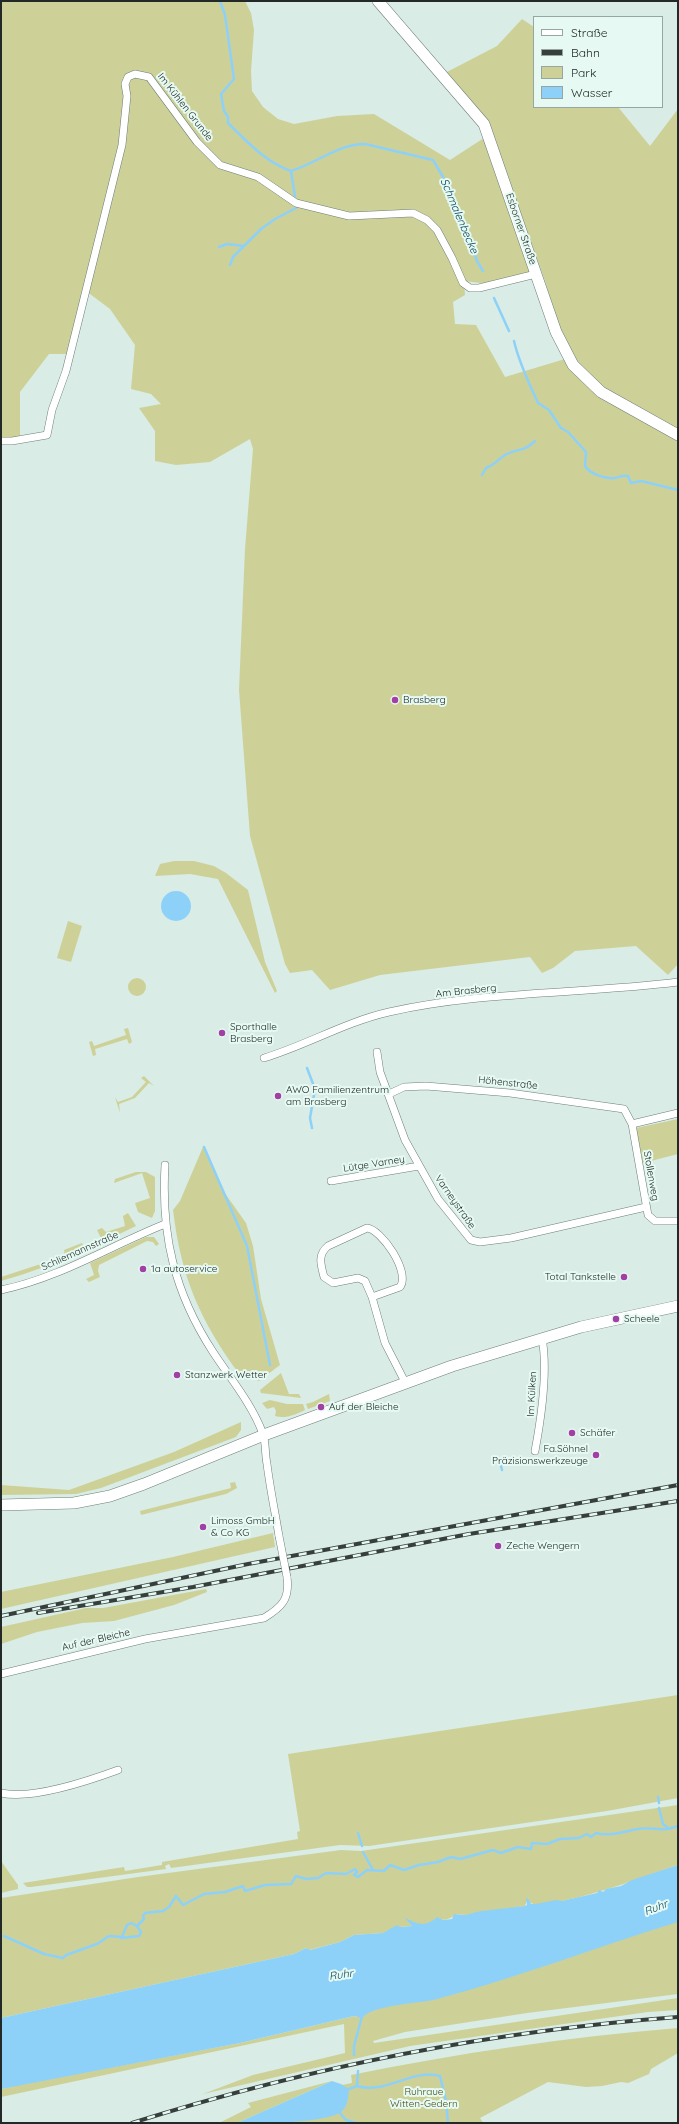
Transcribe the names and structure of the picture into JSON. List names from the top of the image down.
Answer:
{
  "streets": {
    "main road": ["Esborner Straße"],
    "street": [
      "Im Kühlen Grunde",
      "Am Brasberg",
      "Höhenstraße",
      "Lütge Varney",
      "Stollenweg",
      "Varneystraße",
      "Schliemannstraße",
      "Im Külken",
      "Auf der Bleiche"
    ]
  },
  "crossings": [
    ["Im Kühlen Grunde", "Esborner Straße"],
    ["Höhenstraße", "Stollenweg"],
    ["Höhenstraße", "Varneystraße"],
    ["Lütge Varney", "Varneystraße"],
    ["Stollenweg", "Varneystraße"]
  ],
  "water": ["Schmalenbecke", "Ruhr"],
  "parks": ["Ruhraue Witten-Gedern"],
  "places": [
    "Brasberg",
    "Sporthalle Brasberg",
    "AWO Familienzentrum am Brasberg",
    "1a autoservice",
    "Total Tankstelle",
    "Scheele",
    "Stanzwerk Wetter",
    "Auf der Bleiche",
    "Schäfer",
    "Fa.Söhnel Präzisionswerkzeuge",
    "Limoss GmbH & Co KG",
    "Zeche Wengern"
  ],
  "legend": [
    "Straße",
    "Bahn",
    "Park",
    "Wasser"
  ]
}
